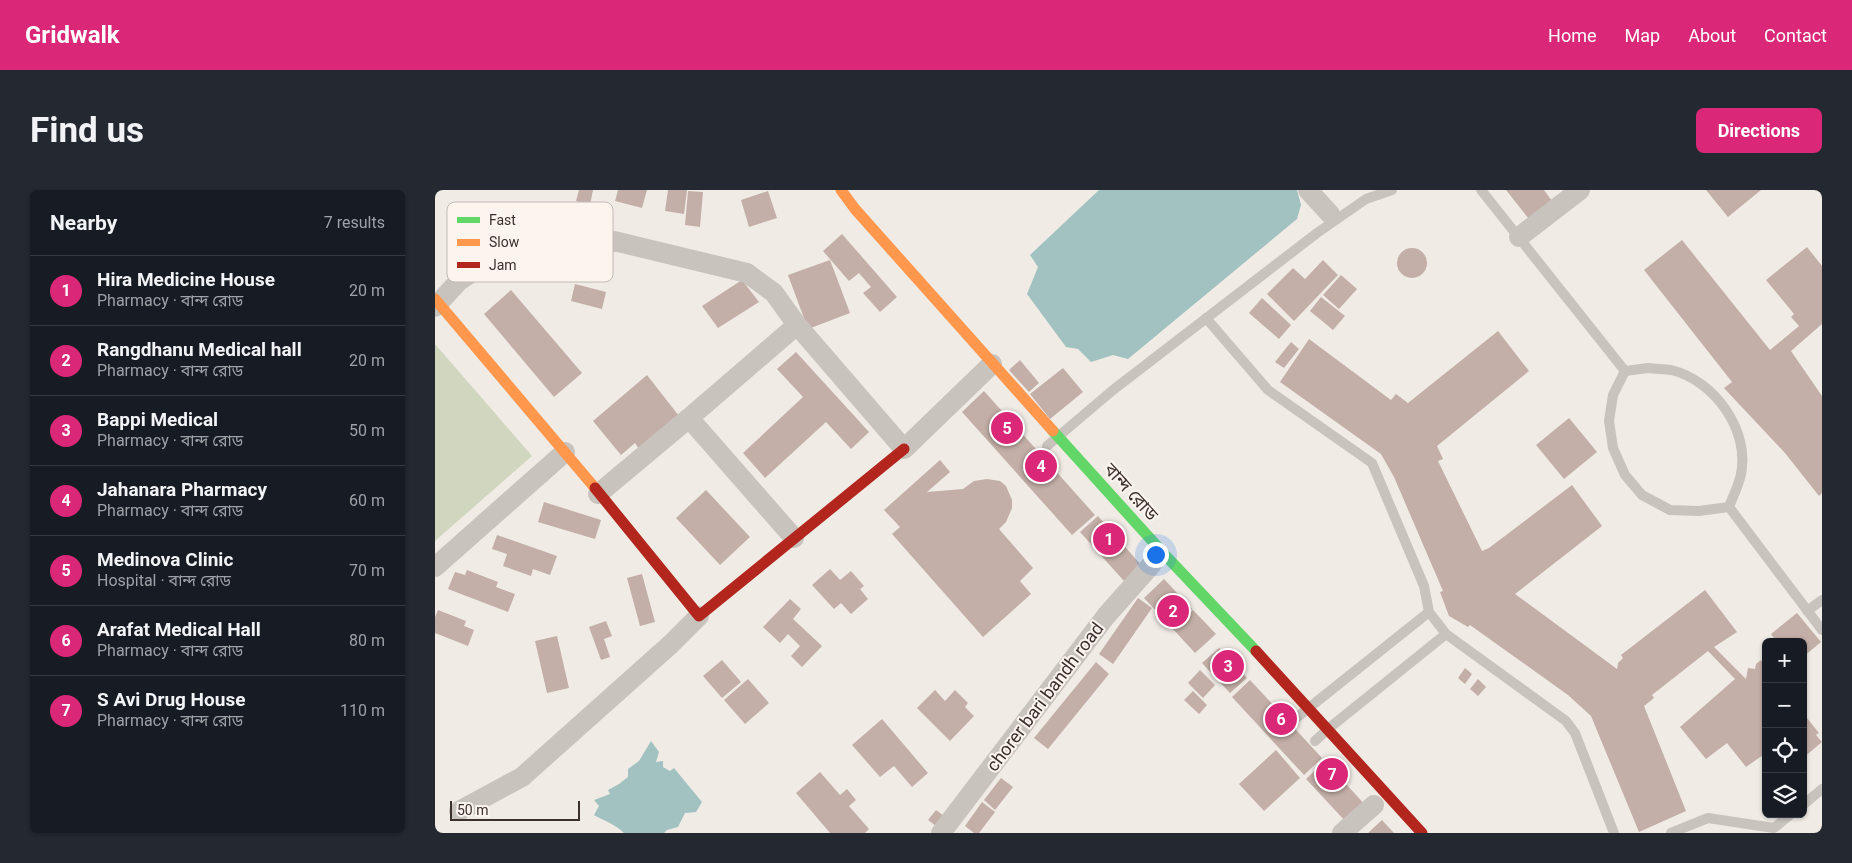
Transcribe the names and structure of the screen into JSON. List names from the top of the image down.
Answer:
{
  "streets": {
    "main road": ["বান্দ রোড"],
    "street": ["chorer bari bandh road"]
  },
  "legend": ["Fast", "Slow", "Jam"],
  "scale_bar": "50 m",
  "page": {
    "header": "Gridwalk",
    "nav": [
      "Home",
      "Map",
      "About",
      "Contact"
    ],
    "buttons": "Directions",
    "title": "Find us",
    "heading": ["Nearby", "7 results"],
    "list": [
      {
        "mark": "1",
        "name": "Hira Medicine House",
        "note": "Pharmacy · বান্দ রোড",
        "value": "20 m"
      },
      {
        "mark": "2",
        "name": "Rangdhanu Medical hall",
        "note": "Pharmacy · বান্দ রোড",
        "value": "20 m"
      },
      {
        "mark": "3",
        "name": "Bappi Medical",
        "note": "Pharmacy · বান্দ রোড",
        "value": "50 m"
      },
      {
        "mark": "4",
        "name": "Jahanara Pharmacy",
        "note": "Pharmacy · বান্দ রোড",
        "value": "60 m"
      },
      {
        "mark": "5",
        "name": "Medinova Clinic",
        "note": "Hospital · বান্দ রোড",
        "value": "70 m"
      },
      {
        "mark": "6",
        "name": "Arafat Medical Hall",
        "note": "Pharmacy · বান্দ রোড",
        "value": "80 m"
      },
      {
        "mark": "7",
        "name": "S Avi Drug House",
        "note": "Pharmacy · বান্দ রোড",
        "value": "110 m"
      }
    ],
    "pins": [
      "5",
      "4",
      "1",
      "2",
      "3",
      "6",
      "7"
    ],
    "map_buttons": ["+", "−"],
    "scale": "50 m"
  }
}
